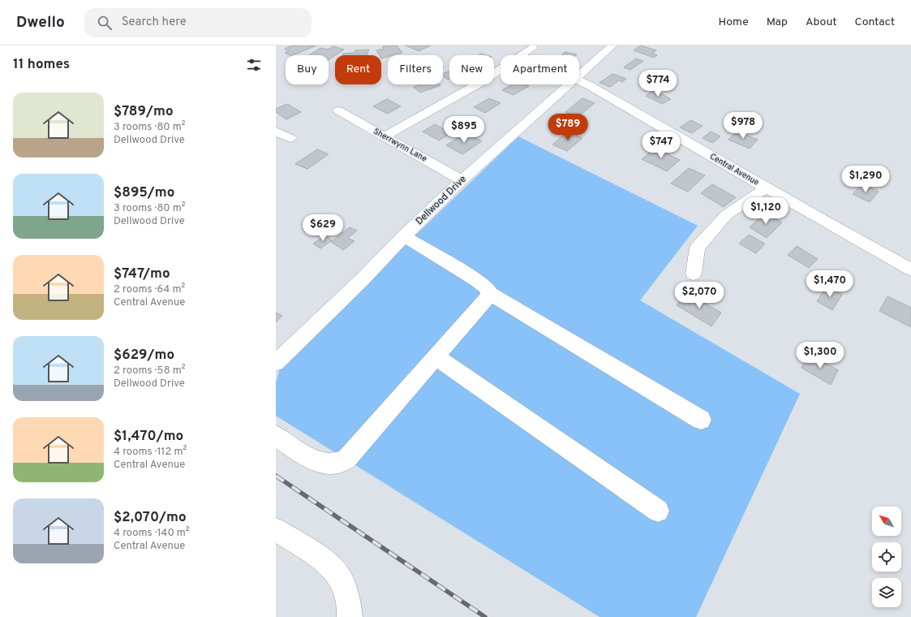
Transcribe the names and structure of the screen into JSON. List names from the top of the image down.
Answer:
{
  "streets": {
    "street": ["Sherrwynn Lane", "Central Avenue", "Dellwood Drive"]
  },
  "crossings": [
    ["Sherrwynn Lane", "Dellwood Drive"]
  ],
  "north": "top left",
  "page": {
    "header": "Dwello",
    "search": "Search here",
    "nav": [
      "Home",
      "Map",
      "About",
      "Contact"
    ],
    "heading": "11 homes",
    "chip": [
      "Buy",
      "Rent",
      "Filters",
      "New",
      "Apartment"
    ],
    "price": [
      "$774",
      "$978",
      "$789",
      "$895",
      "$747",
      "$1,290",
      "$1,120",
      "$629",
      "$1,470",
      "$2,070",
      "$1,300"
    ],
    "list": [
      {
        "name": "$789/mo",
        "note": "3 rooms · 80 m² · Dellwood Drive"
      },
      {
        "name": "$895/mo",
        "note": "3 rooms · 80 m² · Dellwood Drive"
      },
      {
        "name": "$747/mo",
        "note": "2 rooms · 64 m² · Central Avenue"
      },
      {
        "name": "$629/mo",
        "note": "2 rooms · 58 m² · Dellwood Drive"
      },
      {
        "name": "$1,470/mo",
        "note": "4 rooms · 112 m² · Central Avenue"
      },
      {
        "name": "$2,070/mo",
        "note": "4 rooms · 140 m² · Central Avenue"
      }
    ]
  }
}
